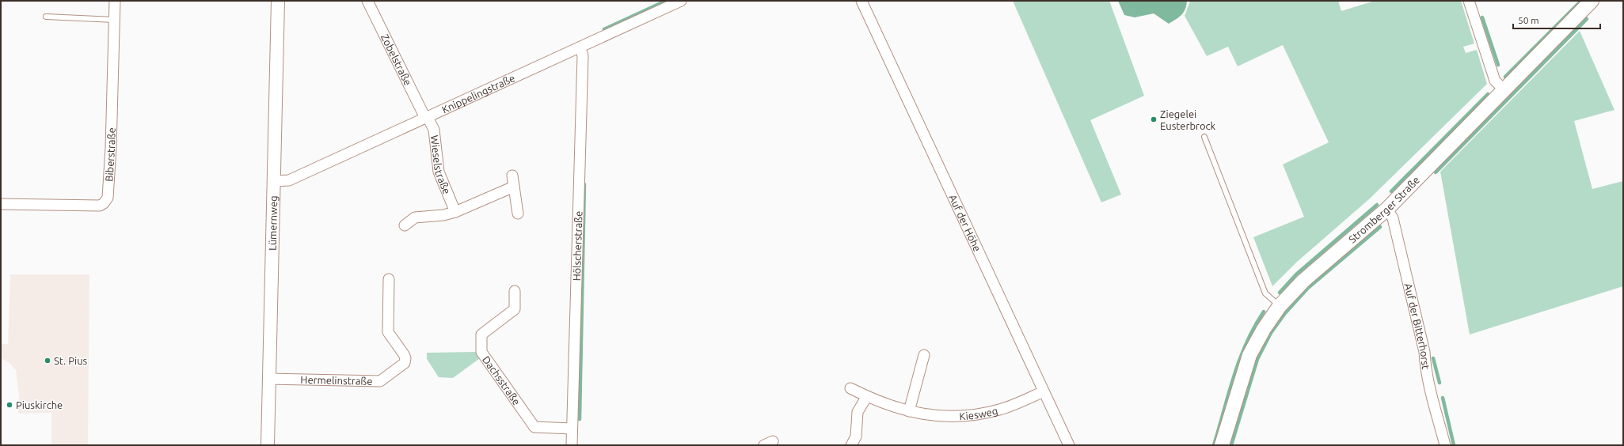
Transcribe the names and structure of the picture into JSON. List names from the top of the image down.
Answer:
{
  "streets": {
    "main road": ["Stromberger Straße"],
    "street": [
      "Zobelstraße",
      "Knippelingstraße",
      "Biberstraße",
      "Wieselstraße",
      "Lümernweg",
      "Auf der Höhe",
      "Hölscherstraße",
      "Auf der Bitterhorst",
      "Hermelinstraße",
      "Dachsstraße",
      "Kiesweg"
    ]
  },
  "crossings": [
    ["Zobelstraße", "Knippelingstraße"],
    ["Zobelstraße", "Wieselstraße"],
    ["Knippelingstraße", "Wieselstraße"],
    ["Knippelingstraße", "Lümernweg"],
    ["Knippelingstraße", "Hölscherstraße"],
    ["Stromberger Straße", "Auf der Bitterhorst"],
    ["Lümernweg", "Hermelinstraße"],
    ["Auf der Höhe", "Kiesweg"],
    ["Hölscherstraße", "Dachsstraße"]
  ],
  "places": ["Ziegelei Eusterbrock", "St. Pius", "Piuskirche"],
  "scale_bar": "50 m"
}
